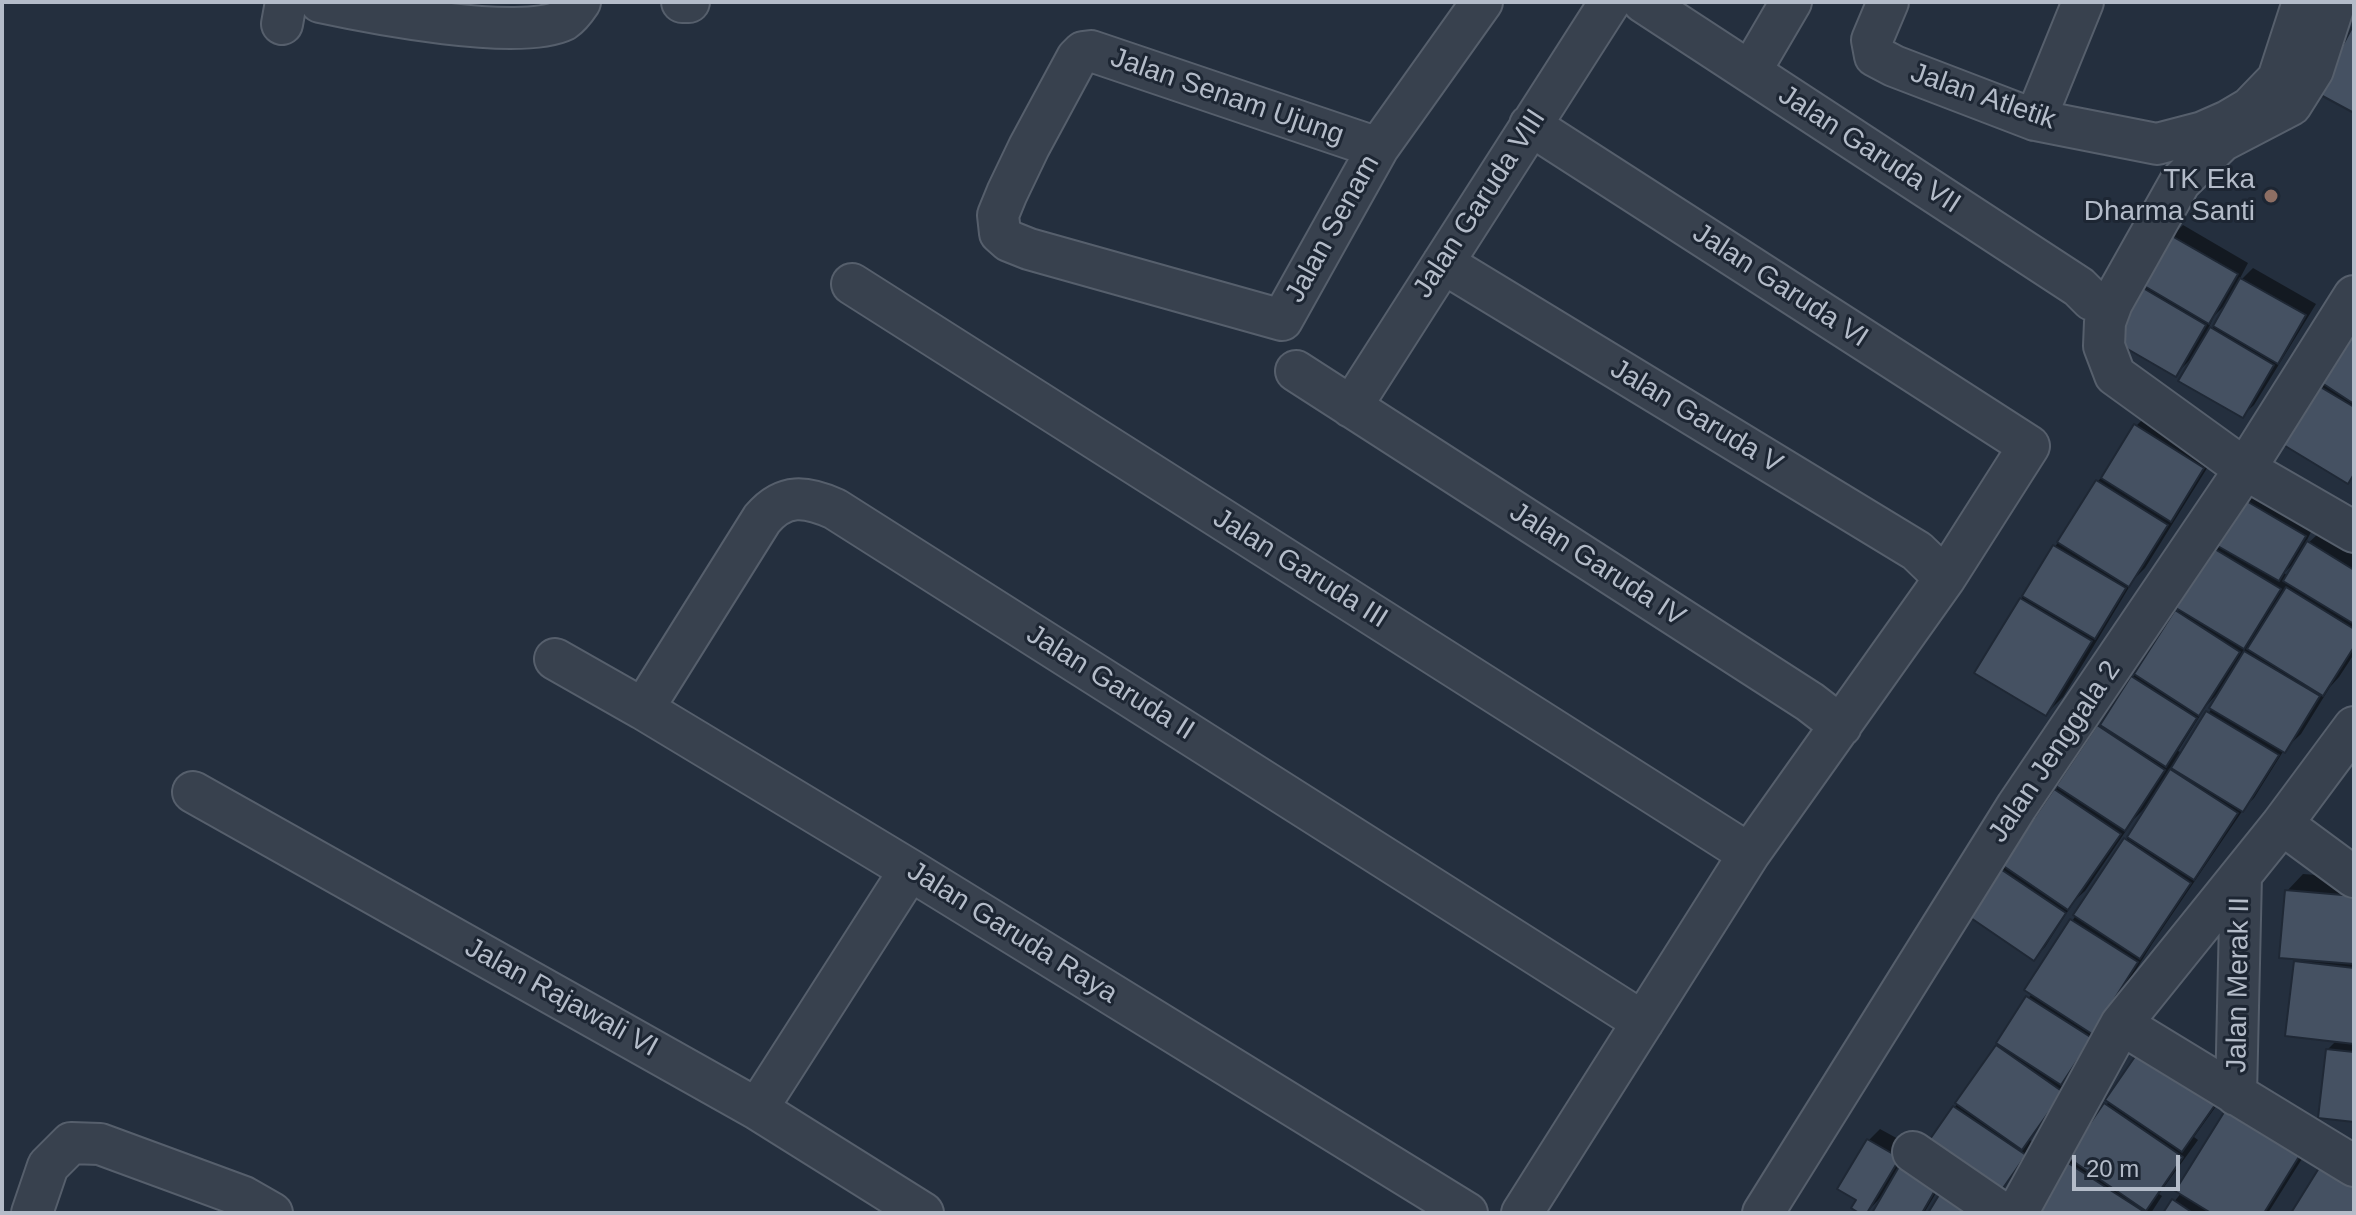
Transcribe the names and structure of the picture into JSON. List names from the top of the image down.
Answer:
{
  "streets": {
    "street": [
      "Jalan Senam Ujung",
      "Jalan Atletik",
      "Jalan Garuda VII",
      "Jalan Garuda VIII",
      "Jalan Senam",
      "Jalan Garuda VI",
      "Jalan Garuda V",
      "Jalan Garuda IV",
      "Jalan Garuda III",
      "Jalan Garuda II",
      "Jalan Jenggala 2",
      "Jalan Garuda Raya",
      "Jalan Merak II",
      "Jalan Rajawali VI"
    ]
  },
  "crossings": [
    ["Jalan Senam Ujung", "Jalan Senam"],
    ["Jalan Garuda VIII", "Jalan Garuda VI"],
    ["Jalan Garuda VIII", "Jalan Garuda V"],
    ["Jalan Garuda VIII", "Jalan Garuda IV"],
    ["Jalan Garuda VI", "Jalan Garuda V"],
    ["Jalan Garuda II", "Jalan Garuda Raya"]
  ],
  "places": ["TK Eka Dharma Santi"],
  "scale_bar": "20 m"
}
